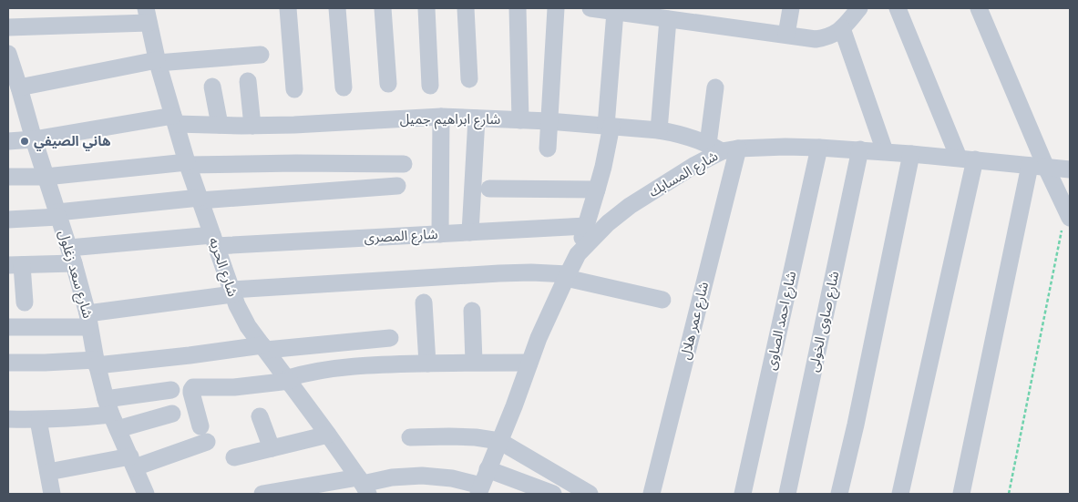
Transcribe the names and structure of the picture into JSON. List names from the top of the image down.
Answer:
{
  "streets": {
    "street": [
      "شارع ابراهيم جميل",
      "شارع المسابك",
      "شارع المصرى",
      "شارع الحريه",
      "شارع سعد زغلول",
      "شارع عمر هلال",
      "شارع احمد الصاوى",
      "شارع صاوى الخولى"
    ]
  },
  "crossings": [
    ["شارع ابراهيم جميل", "شارع المسابك"],
    ["شارع ابراهيم جميل", "شارع الحريه"],
    ["شارع ابراهيم جميل", "شارع سعد زغلول"],
    ["شارع المسابك", "شارع عمر هلال"],
    ["شارع المسابك", "شارع احمد الصاوى"],
    ["شارع المسابك", "شارع صاوى الخولى"],
    ["شارع المصرى", "شارع الحريه"],
    ["شارع المصرى", "شارع سعد زغلول"]
  ],
  "places": ["هاني الصيفي"]
}
